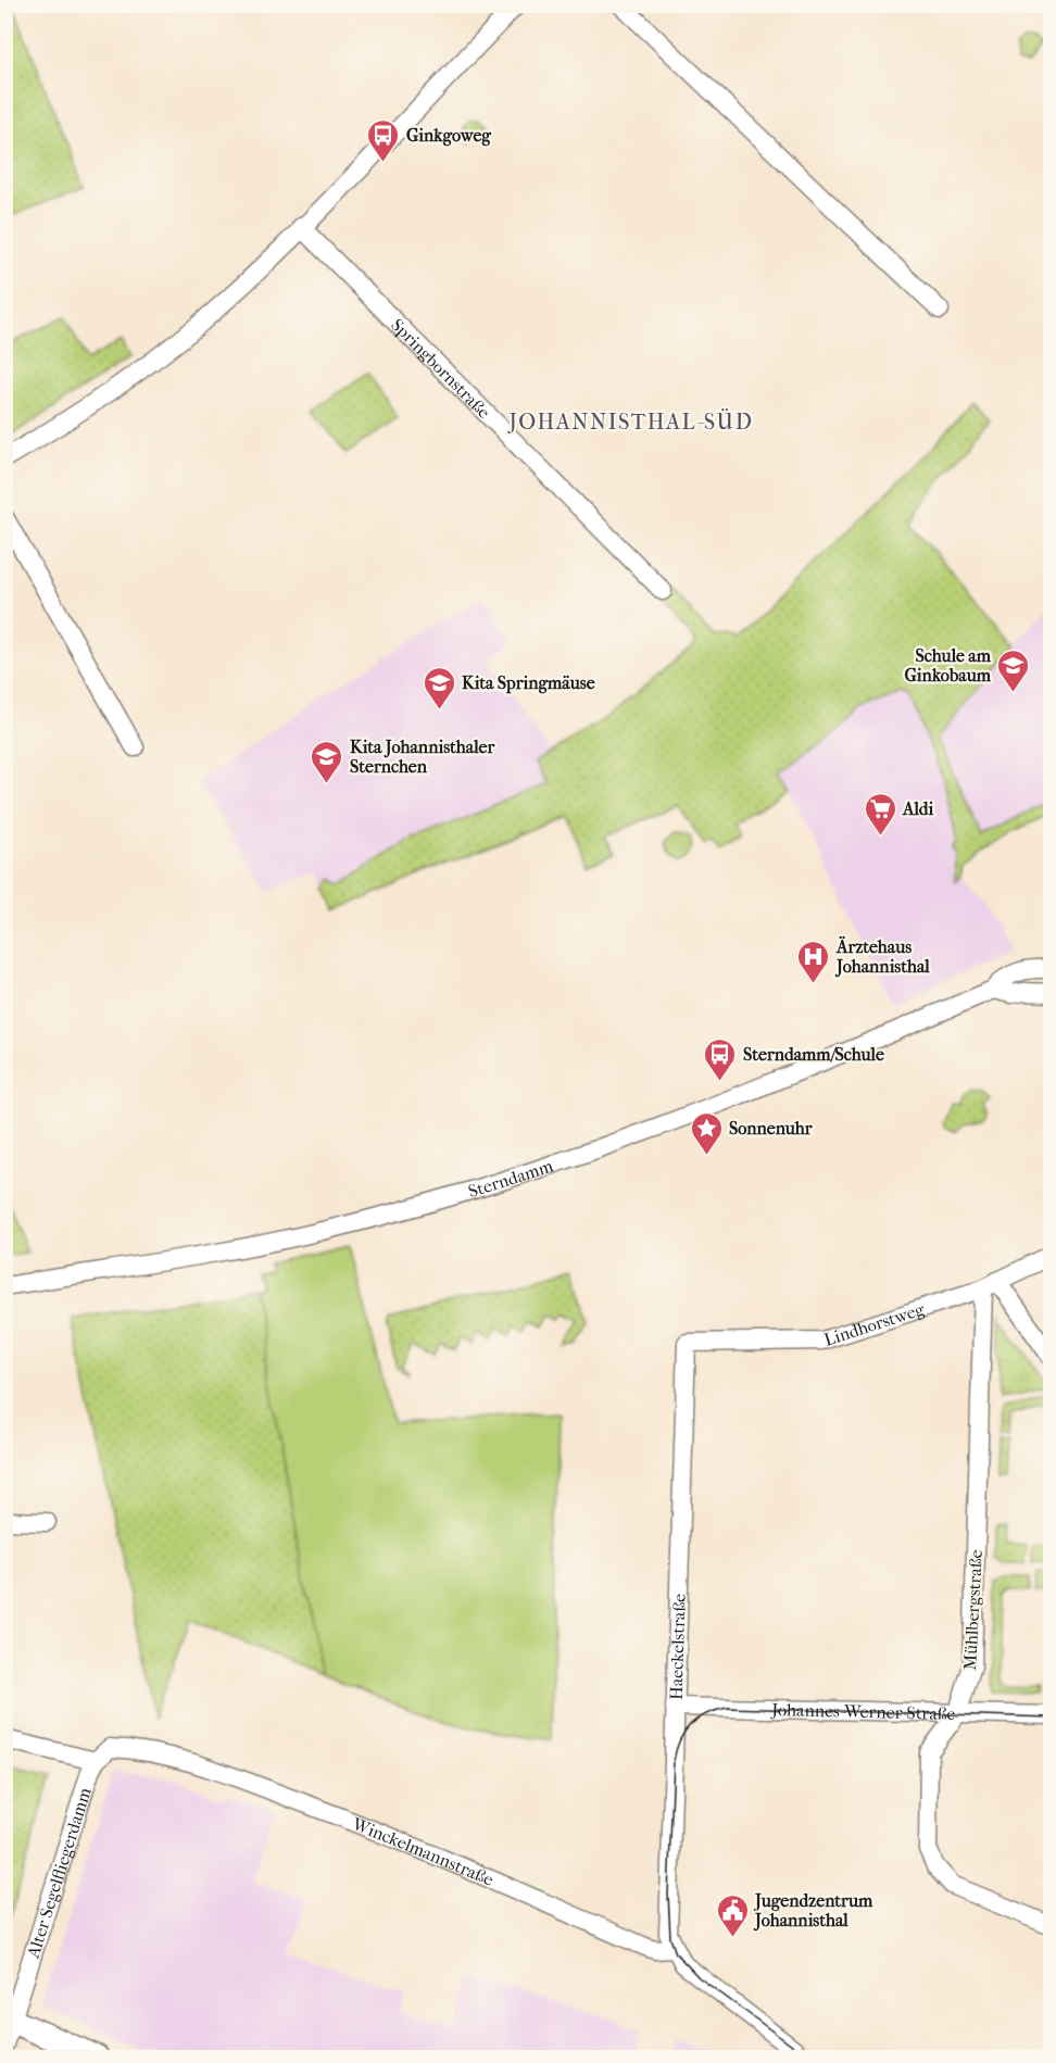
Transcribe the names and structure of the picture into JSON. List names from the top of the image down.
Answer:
{
  "streets": {
    "street": [
      "Springbornstraße",
      "Sterndamm",
      "Lindhorstweg",
      "Mühlbergstraße",
      "Haeckelstraße",
      "Johannes-Werner-Straße",
      "Winckelmannstraße",
      "Alter Segelfliegerdamm"
    ]
  },
  "crossings": [
    ["Lindhorstweg", "Mühlbergstraße"],
    ["Lindhorstweg", "Haeckelstraße"],
    ["Mühlbergstraße", "Johannes-Werner-Straße"],
    ["Haeckelstraße", "Johannes-Werner-Straße"],
    ["Haeckelstraße", "Winckelmannstraße"],
    ["Winckelmannstraße", "Alter Segelfliegerdamm"]
  ],
  "districts": ["JOHANNISTHAL-SÜD"],
  "places": {
    "bus stop": ["Ginkgoweg", "Sterndamm/Schule"],
    "school or university": ["Schule am Ginkobaum", "Kita Springmäuse", "Kita Johannisthaler Sternchen"],
    "supermarket": ["Aldi"],
    "hospital": ["Ärztehaus Johannisthal"],
    "place": ["Sonnenuhr"],
    "public building": ["Jugendzentrum Johannisthal"]
  }
}
